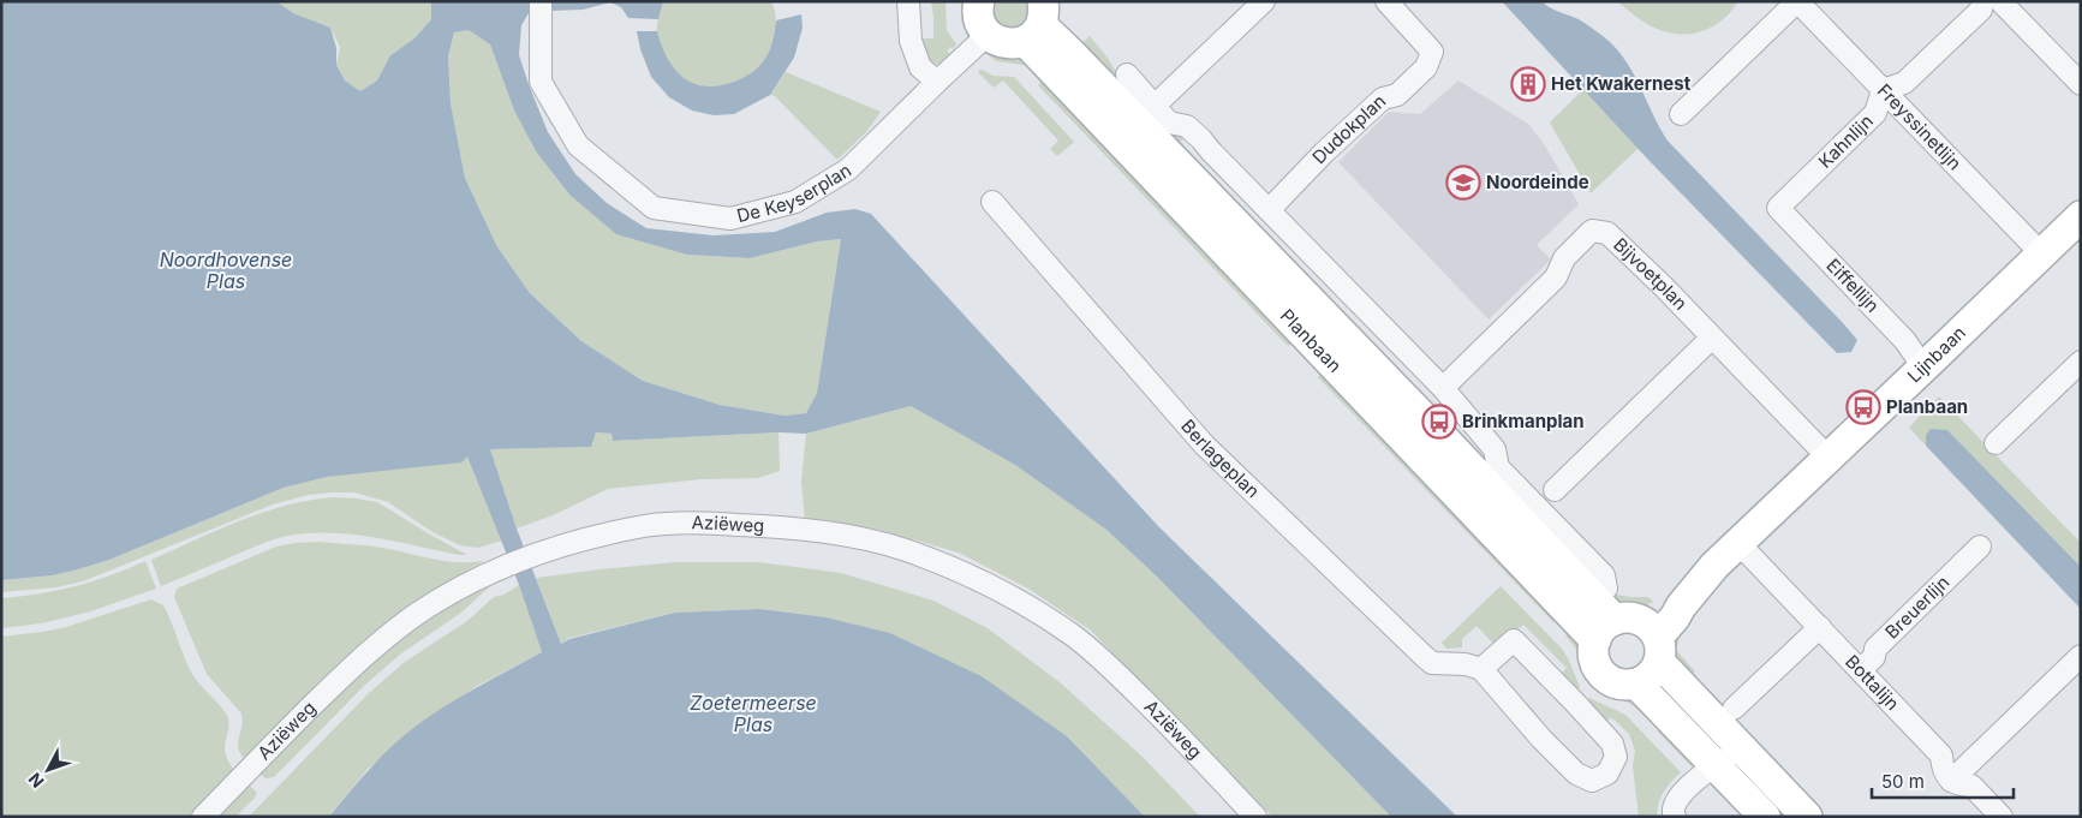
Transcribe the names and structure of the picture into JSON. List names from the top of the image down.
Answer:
{
  "streets": {
    "street": [
      "Freyssinetlijn",
      "Dudokplan",
      "Kahnlijn",
      "De Keyserplan",
      "Bijvoetplan",
      "Eiffellijn",
      "Planbaan",
      "Lijnbaan",
      "Berlageplan",
      "Aziëweg",
      "Breuerlijn",
      "Bottalijn"
    ]
  },
  "crossings": [
    ["Freyssinetlijn", "Kahnlijn"],
    ["Freyssinetlijn", "Lijnbaan"],
    ["Kahnlijn", "Eiffellijn"],
    ["Bijvoetplan", "Lijnbaan"],
    ["Eiffellijn", "Lijnbaan"],
    ["Planbaan", "Lijnbaan"],
    ["Lijnbaan", "Bottalijn"],
    ["Breuerlijn", "Bottalijn"]
  ],
  "water": ["Noordhovense Plas", "Zoetermeerse Plas"],
  "places": {
    "building": ["Het Kwakernest"],
    "school or university": ["Noordeinde"],
    "bus stop": ["Planbaan", "Brinkmanplan"]
  },
  "scale_bar": "50 m",
  "north": "bottom left"
}
